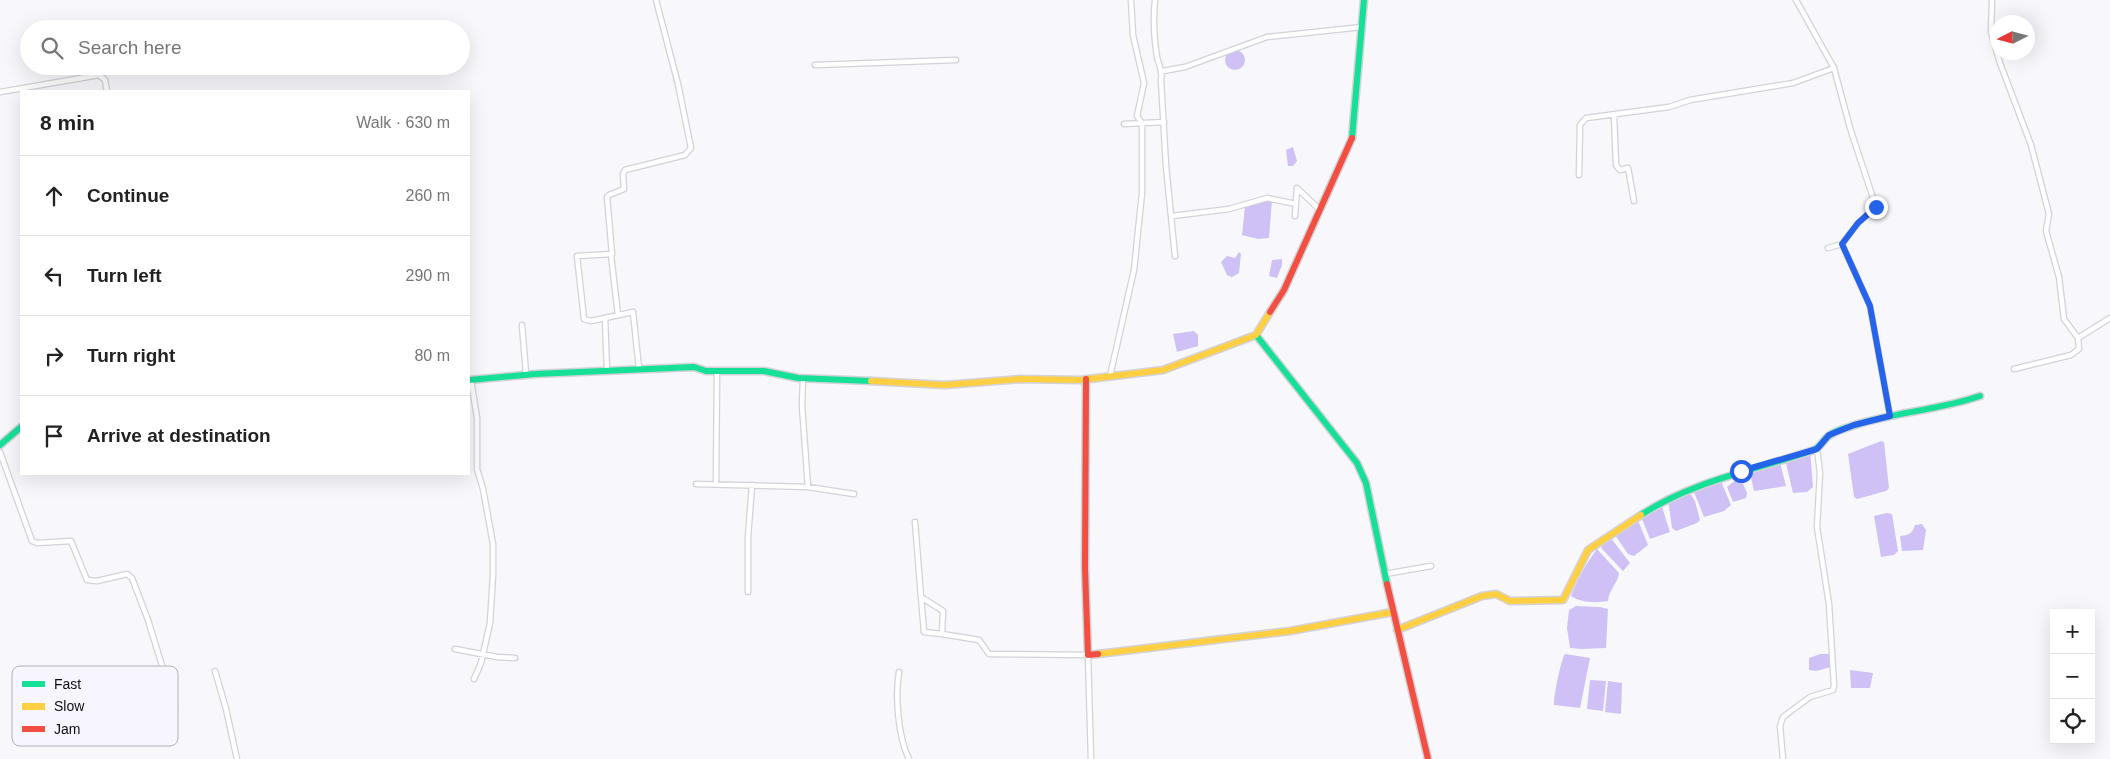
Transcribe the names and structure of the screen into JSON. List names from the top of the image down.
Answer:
{
  "legend": ["Fast", "Slow", "Jam"],
  "north": "left",
  "page": {
    "search": "Search here",
    "heading": ["8 min", "Walk · 630 m"],
    "list": [
      ["Continue", "260 m"],
      ["Turn left", "290 m"],
      ["Turn right", "80 m"],
      "Arrive at destination"
    ],
    "map_buttons": ["+", "−"]
  }
}
